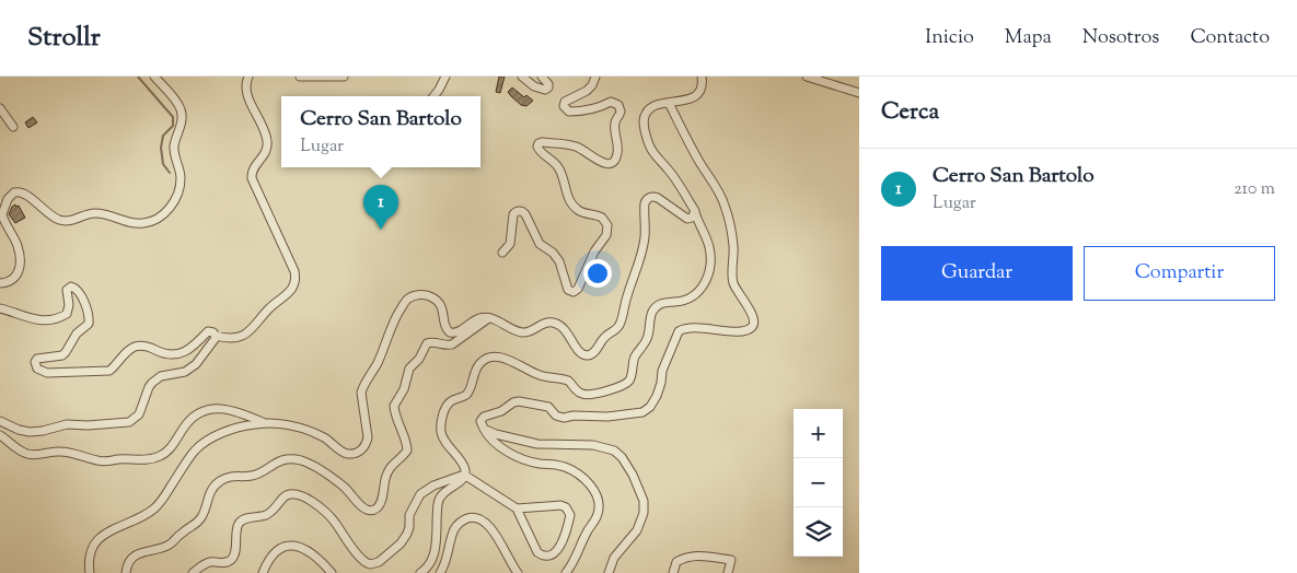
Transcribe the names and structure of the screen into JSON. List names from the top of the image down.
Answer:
{
  "page": {
    "header": "Strollr",
    "nav": [
      "Inicio",
      "Mapa",
      "Nosotros",
      "Contacto"
    ],
    "heading": "Cerca",
    "popup": ["Cerro San Bartolo", "Lugar"],
    "list": [
      {
        "mark": "1",
        "name": "Cerro San Bartolo",
        "note": "Lugar",
        "value": "210 m"
      }
    ],
    "pins": "1",
    "buttons": ["Guardar", "Compartir"],
    "map_buttons": ["+", "−"]
  }
}
